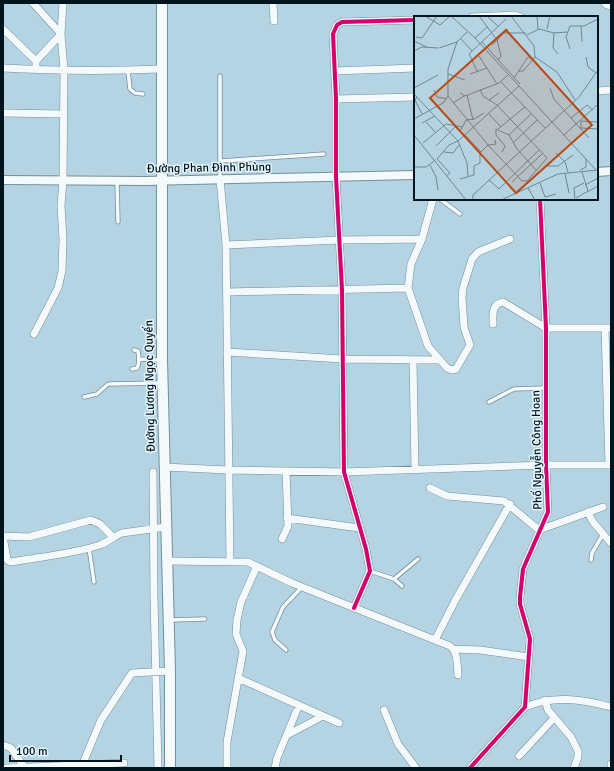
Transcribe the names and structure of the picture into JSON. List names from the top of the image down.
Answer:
{
  "streets": {
    "main road": ["Đường Lương Ngọc Quyến"],
    "street": ["Đường Phan Đình Phùng", "Phố Nguyễn Công Hoan"]
  },
  "crossings": [
    ["Đường Phan Đình Phùng", "Đường Lương Ngọc Quyến"]
  ],
  "scale_bar": "100 m"
}
